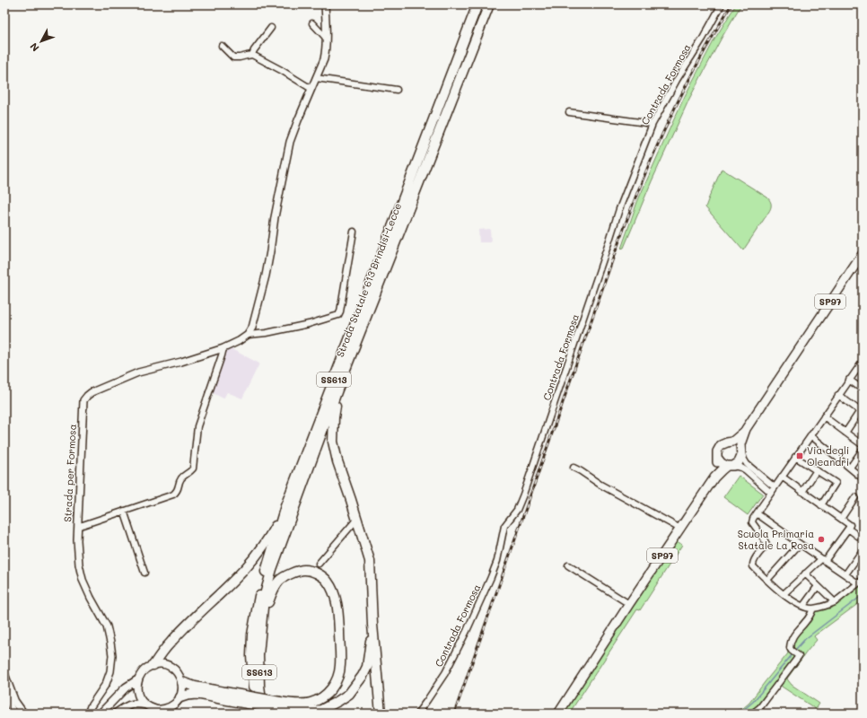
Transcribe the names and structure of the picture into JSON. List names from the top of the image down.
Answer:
{
  "streets": {
    "highway": ["Strada Statale 613 Brindisi-Lecce", "SS613"],
    "main road": ["SP97"],
    "street": ["Contrada Formosa", "Strada per Formosa"]
  },
  "places": {
    "transit": ["Via degli Oleandri"],
    "other": ["Scuola Primaria Statale La Rosa"]
  },
  "north": "bottom left"
}
